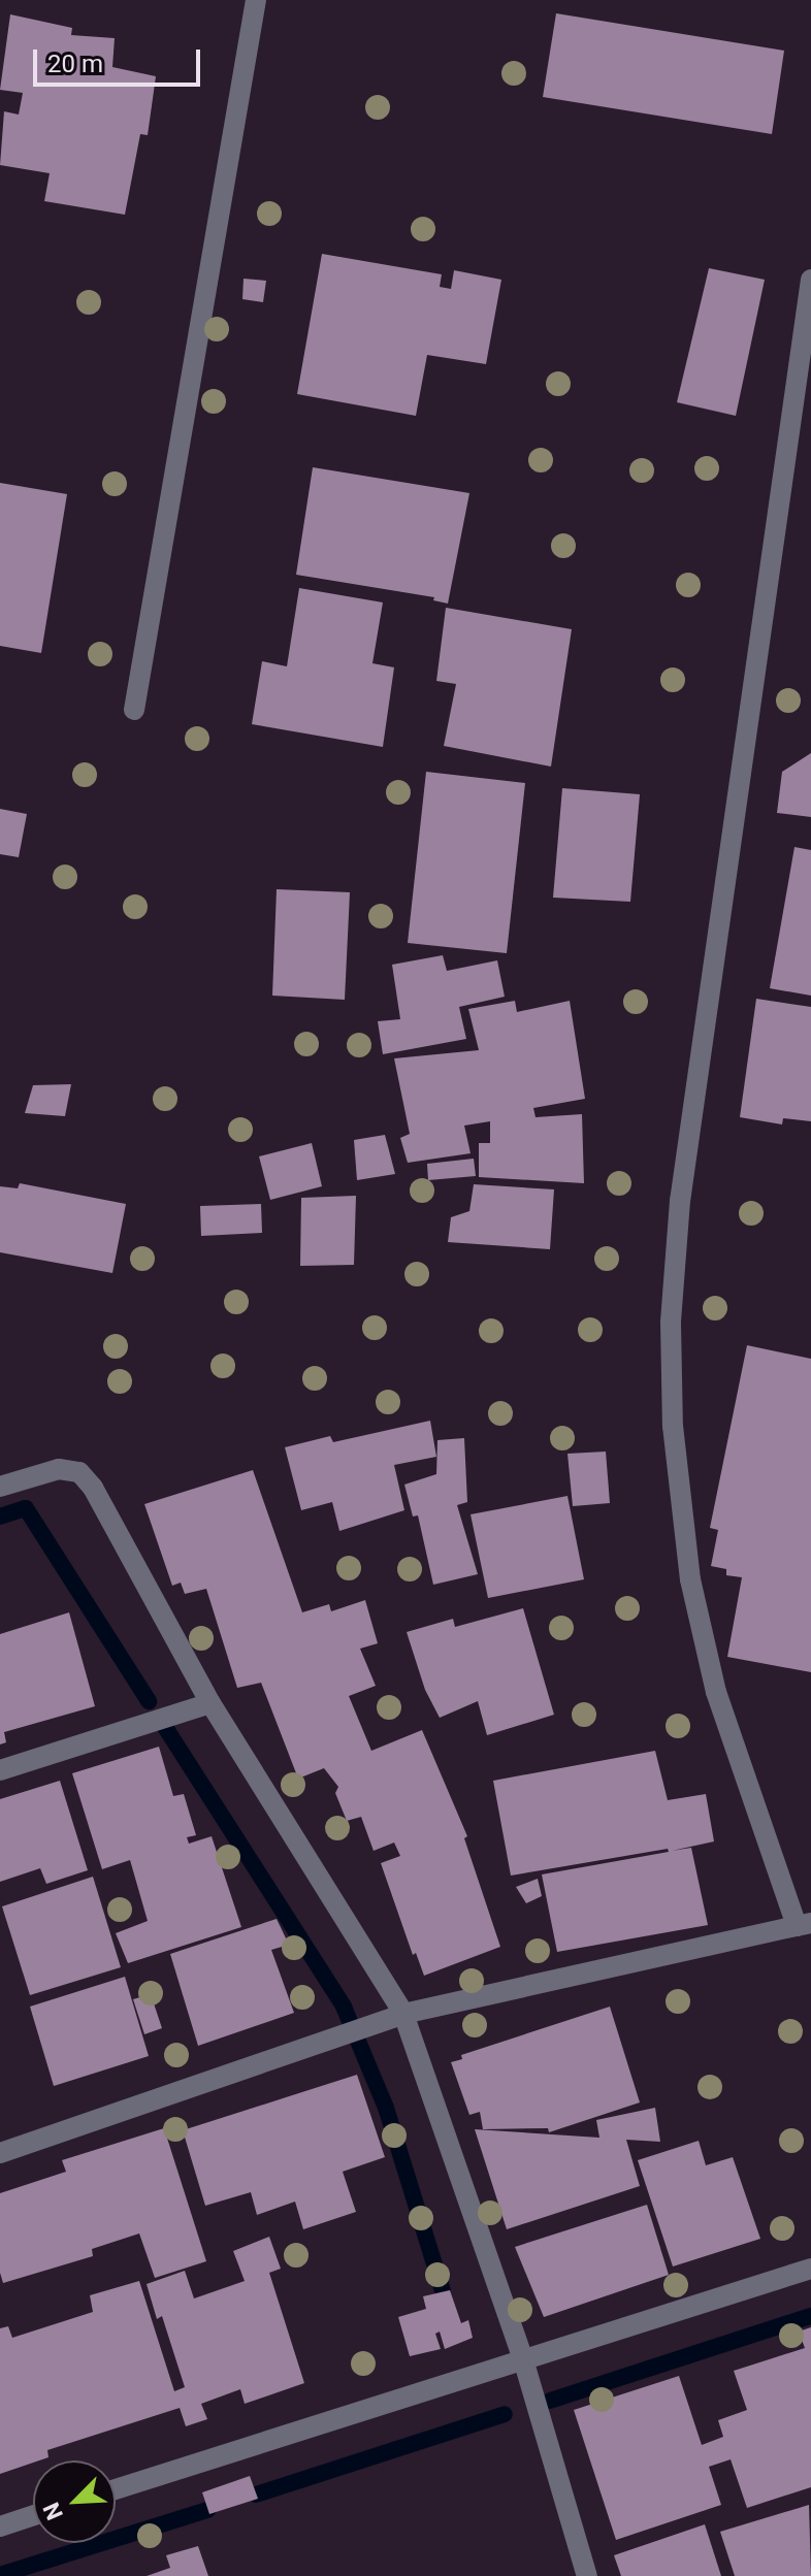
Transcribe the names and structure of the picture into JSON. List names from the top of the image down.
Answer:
{
  "scale_bar": "20 m",
  "north": "bottom left"
}
